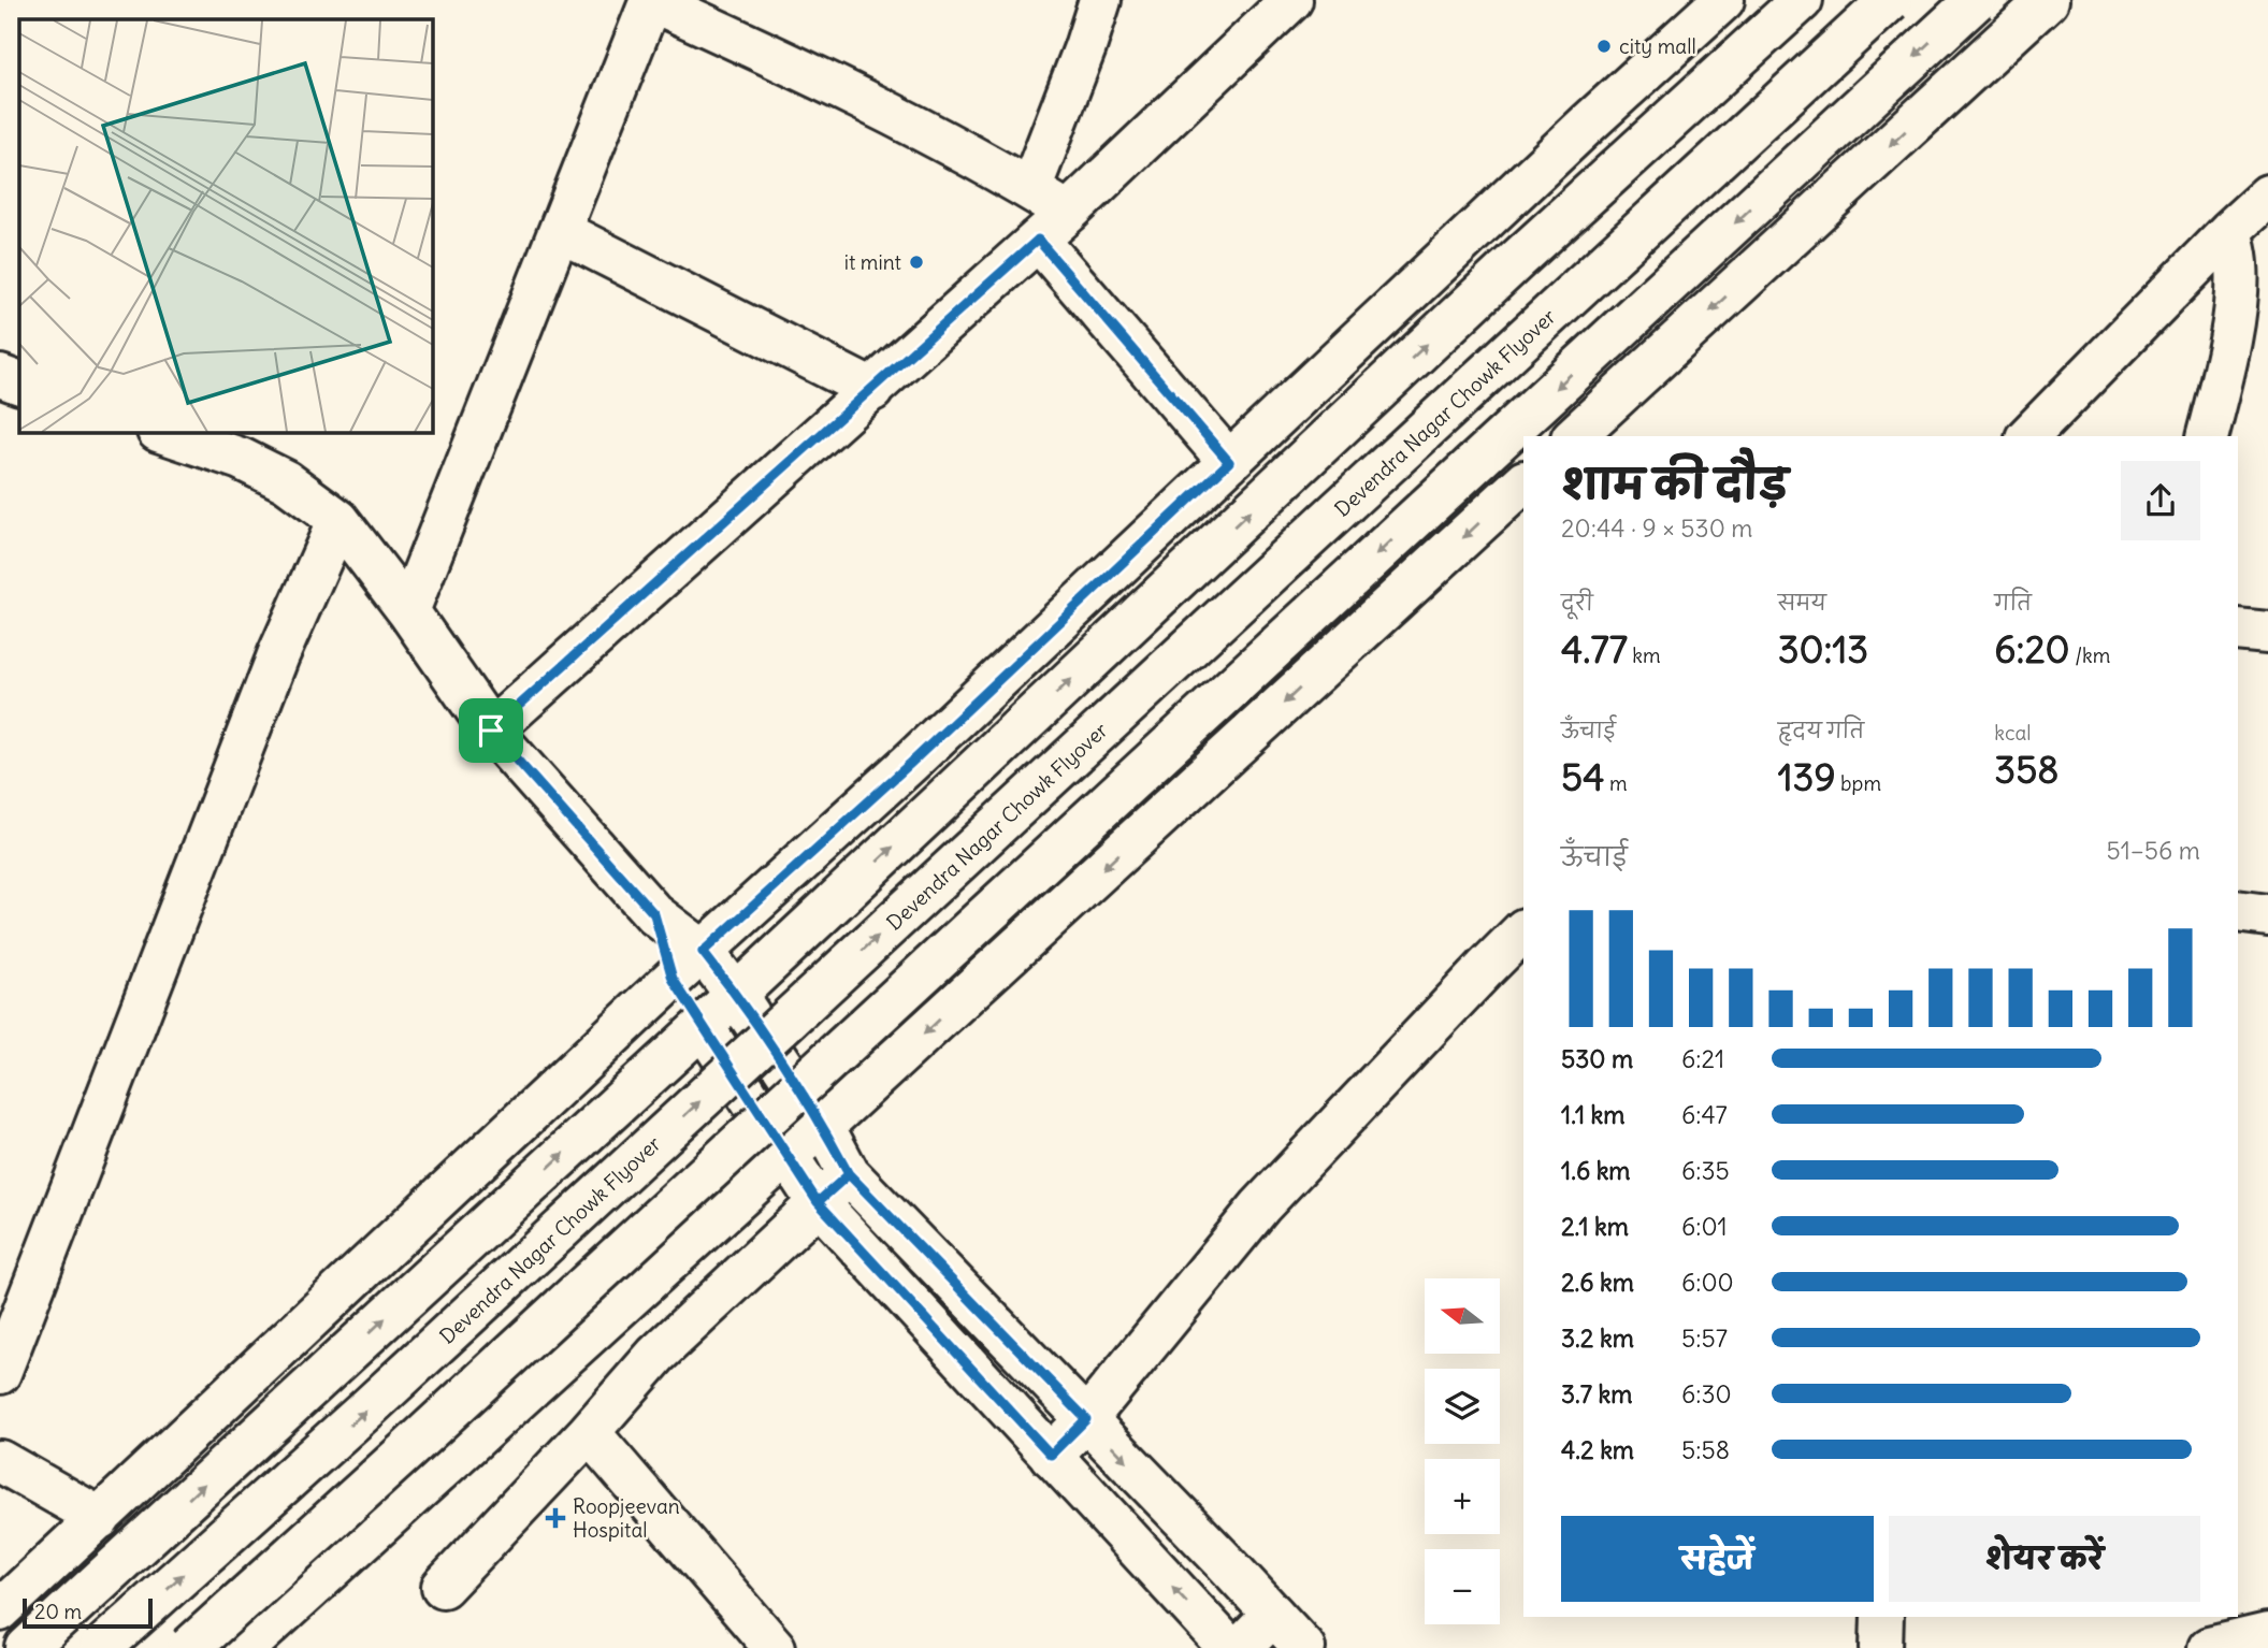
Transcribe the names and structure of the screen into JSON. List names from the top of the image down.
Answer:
{
  "streets": {
    "main road": ["Devendra Nagar Chowk Flyover"]
  },
  "places": {
    "other": ["city mall", "it mint"],
    "health": ["Roopjeevan Hospital"]
  },
  "scale_bar": "20 m",
  "north": "left",
  "page": {
    "heading": ["शाम की दौड़", "20:44 · 9 × 530 m"],
    "stats": [
      ["दूरी", "4.77 km"],
      ["समय", "30:13"],
      ["गति", "6:20 /km"],
      ["ऊँचाई", "54 m"],
      ["हृदय गति", "139 bpm"],
      ["kcal", "358"]
    ],
    "chart": ["ऊँचाई", "51–56 m"],
    "list": [
      {
        "name": "530 m",
        "note": "6:21"
      },
      {
        "name": "1.1 km",
        "note": "6:47"
      },
      {
        "name": "1.6 km",
        "note": "6:35"
      },
      {
        "name": "2.1 km",
        "note": "6:01"
      },
      {
        "name": "2.6 km",
        "note": "6:00"
      },
      {
        "name": "3.2 km",
        "note": "5:57"
      },
      {
        "name": "3.7 km",
        "note": "6:30"
      },
      {
        "name": "4.2 km",
        "note": "5:58"
      }
    ],
    "map_buttons": ["+", "−"],
    "buttons": ["सहेजें", "शेयर करें"],
    "scale": "20 m"
  }
}
